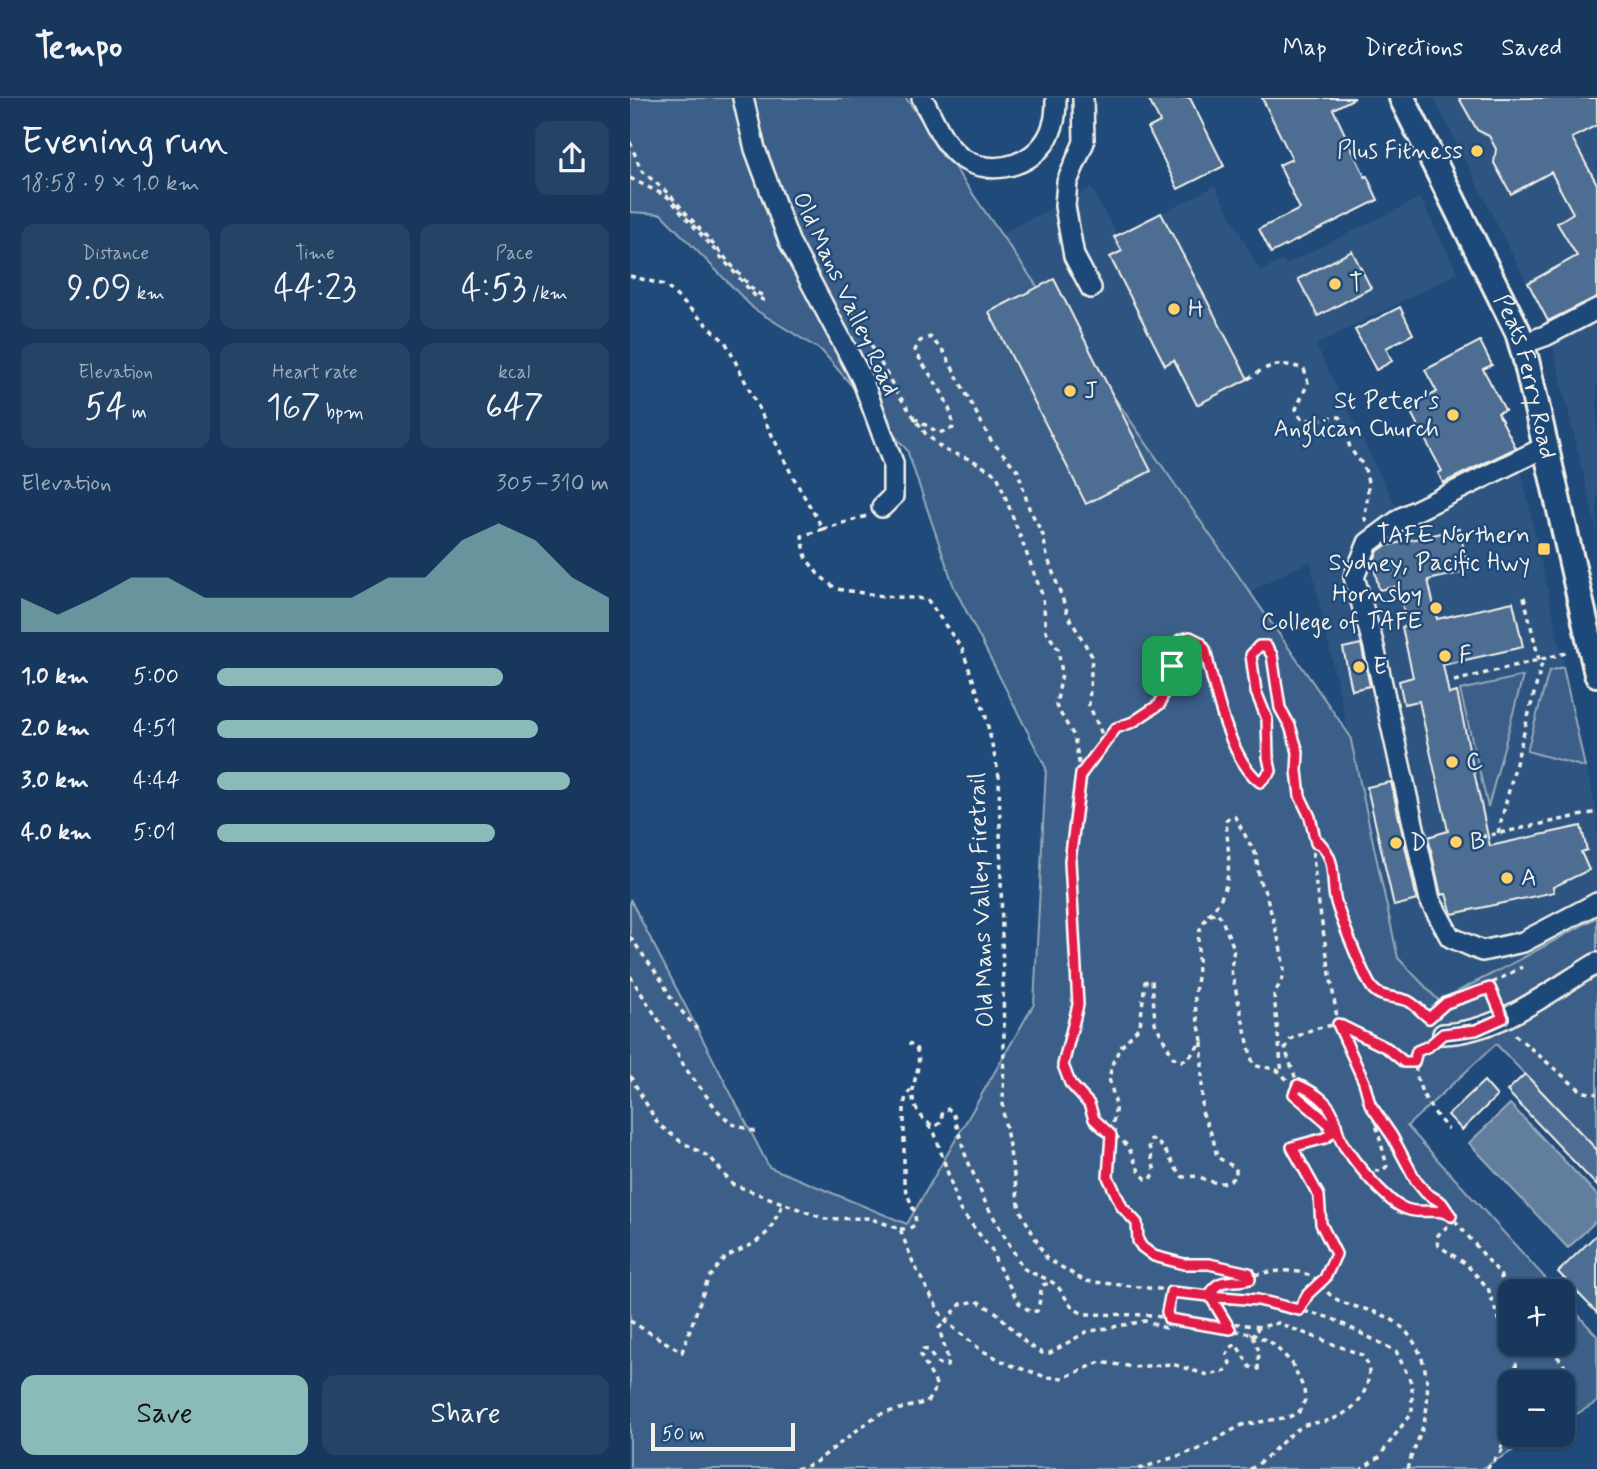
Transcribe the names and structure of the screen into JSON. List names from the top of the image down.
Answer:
{
  "streets": {
    "main road": ["Peats Ferry Road"],
    "street": ["Old Mans Valley Road"],
    "path": ["Old Mans Valley Firetrail"]
  },
  "places": {
    "other": [
      "Plus Fitness",
      "T",
      "H",
      "J",
      "St Peter's Anglican Church",
      "Hornsby College of TAFE",
      "F",
      "E",
      "C",
      "B",
      "D",
      "A"
    ],
    "transit": ["TAFE Northern Sydney, Pacific Hwy"]
  },
  "scale_bar": "50 m",
  "page": {
    "header": "Tempo",
    "nav": ["Map", "Directions", "Saved"],
    "heading": ["Evening run", "18:58 · 9 × 1.0 km"],
    "stats": [
      ["Distance", "9.09 km"],
      ["Time", "44:23"],
      ["Pace", "4:53 /km"],
      ["Elevation", "54 m"],
      ["Heart rate", "167 bpm"],
      ["kcal", "647"]
    ],
    "chart": ["Elevation", "305–310 m"],
    "list": [
      {
        "name": "1.0 km",
        "note": "5:00"
      },
      {
        "name": "2.0 km",
        "note": "4:51"
      },
      {
        "name": "3.0 km",
        "note": "4:44"
      },
      {
        "name": "4.0 km",
        "note": "5:01"
      }
    ],
    "map_buttons": ["+", "−"],
    "buttons": ["Save", "Share"],
    "scale": "50 m"
  }
}
